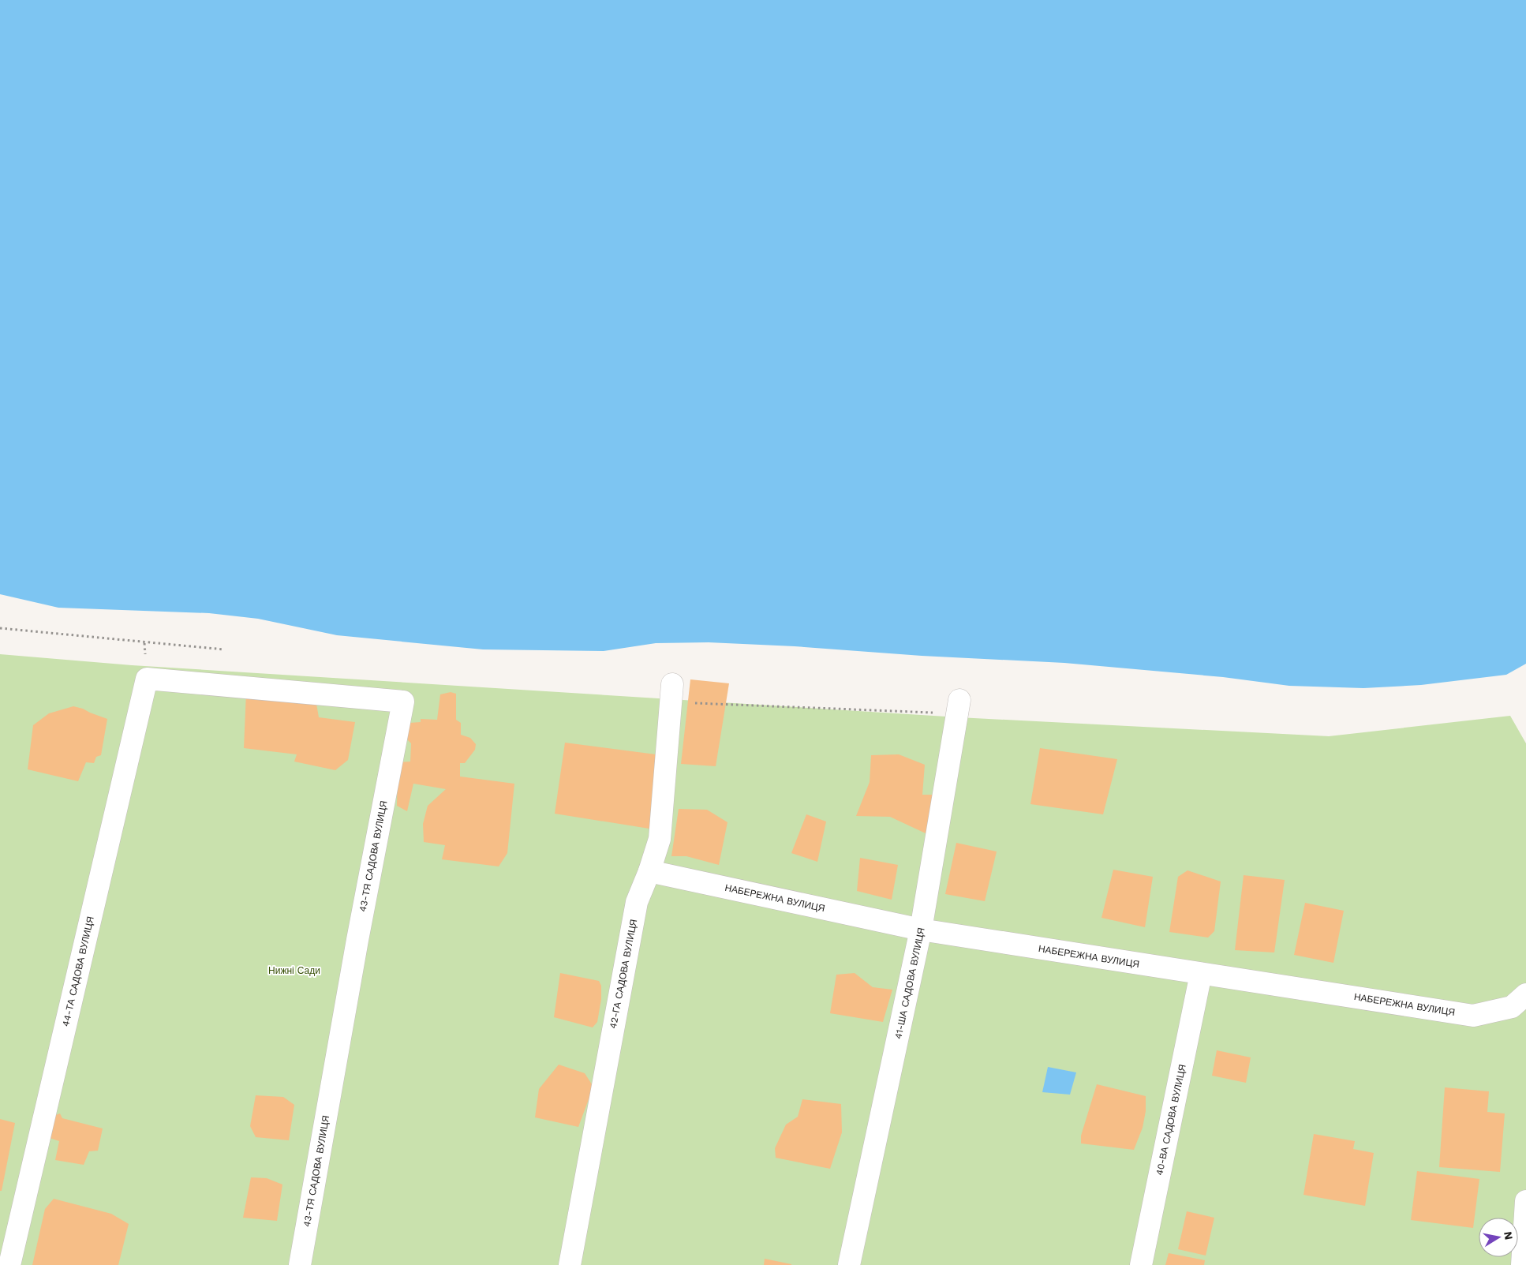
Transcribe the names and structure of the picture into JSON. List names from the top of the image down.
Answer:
{
  "streets": {
    "street": [
      "43-ТЯ САДОВА ВУЛИЦЯ",
      "НАБЕРЕЖНА ВУЛИЦЯ",
      "44-ТА САДОВА ВУЛИЦЯ",
      "42-ГА САДОВА ВУЛИЦЯ",
      "41-ША САДОВА ВУЛИЦЯ",
      "40-ВА САДОВА ВУЛИЦЯ"
    ]
  },
  "crossings": [
    ["43-ТЯ САДОВА ВУЛИЦЯ", "44-ТА САДОВА ВУЛИЦЯ"],
    ["НАБЕРЕЖНА ВУЛИЦЯ", "42-ГА САДОВА ВУЛИЦЯ"],
    ["НАБЕРЕЖНА ВУЛИЦЯ", "41-ША САДОВА ВУЛИЦЯ"],
    ["НАБЕРЕЖНА ВУЛИЦЯ", "40-ВА САДОВА ВУЛИЦЯ"]
  ],
  "parks": ["Нижні Сади"],
  "north": "right"
}
